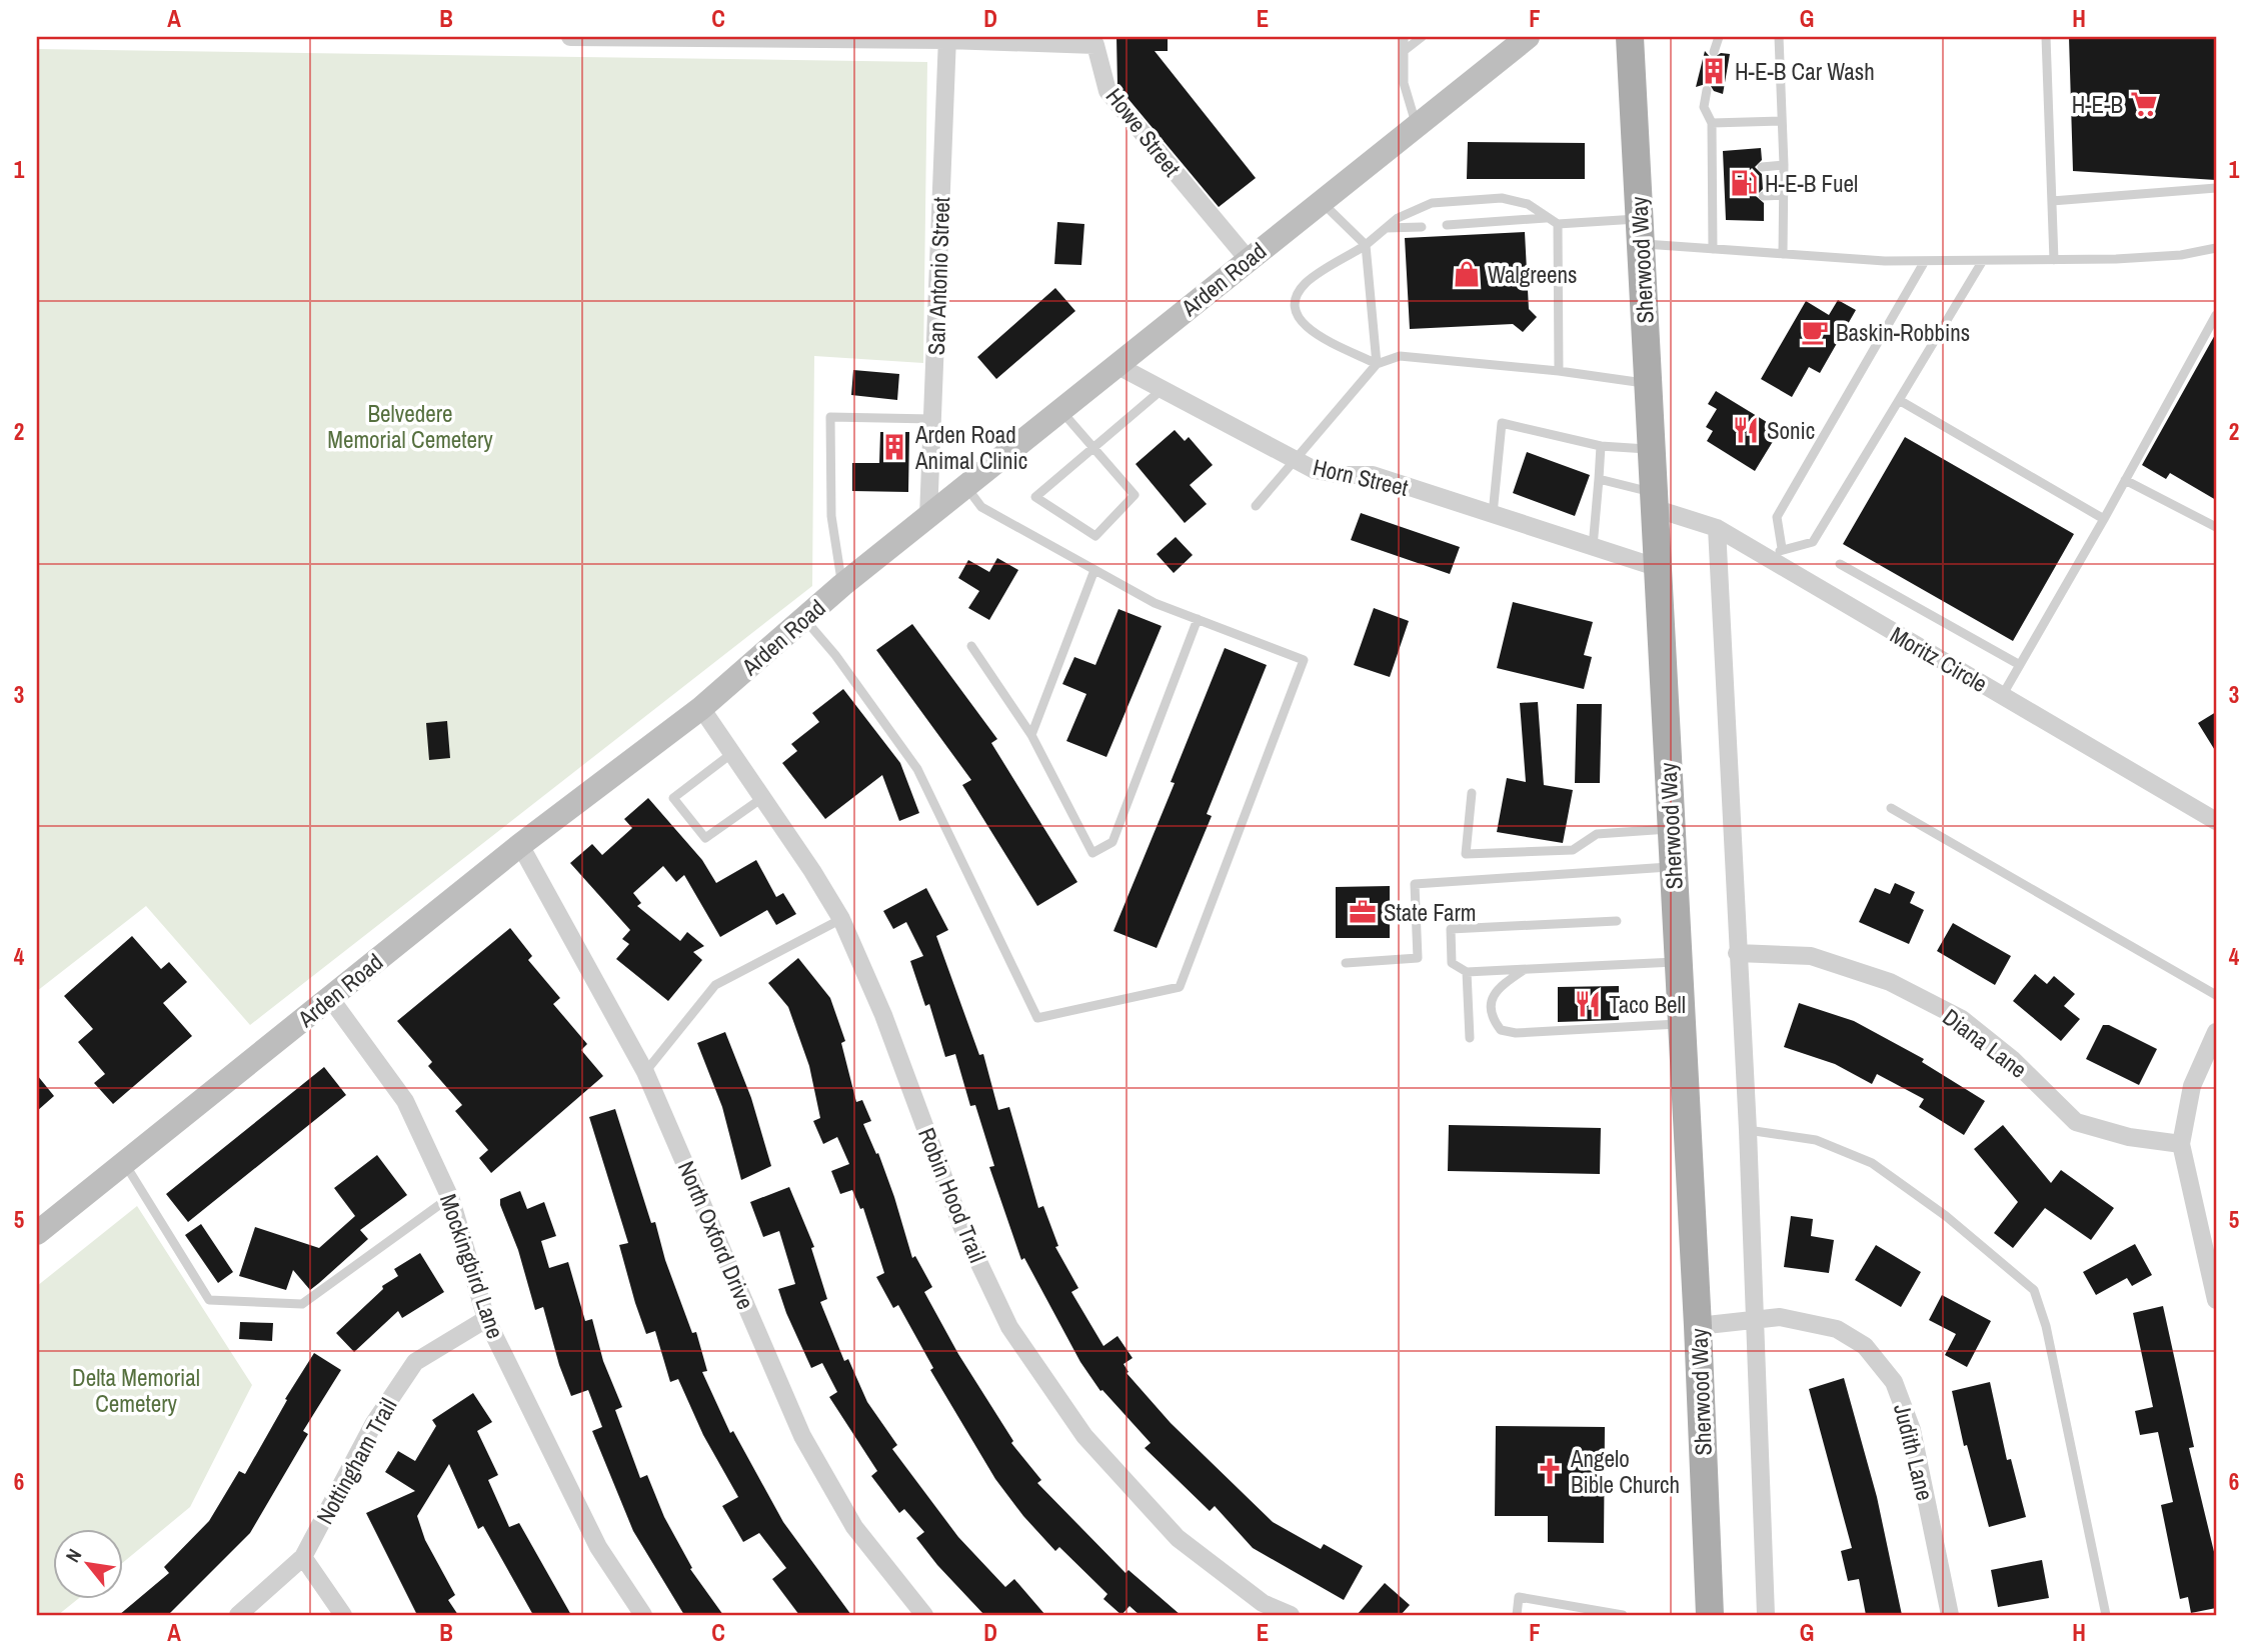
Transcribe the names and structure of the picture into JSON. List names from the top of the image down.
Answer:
{
  "streets": {
    "main road": ["Sherwood Way", "Arden Road"],
    "street": [
      "Howe Street",
      "San Antonio Street",
      "Horn Street",
      "Moritz Circle",
      "Diana Lane",
      "Robin Hood Trail",
      "North Oxford Drive",
      "Mockingbird Lane",
      "Judith Lane",
      "Nottingham Trail"
    ]
  },
  "crossings": [
    ["Howe Street", "San Antonio Street"],
    ["Howe Street", "Arden Road"],
    ["Sherwood Way", "Horn Street"],
    ["Sherwood Way", "Moritz Circle"],
    ["Sherwood Way", "Judith Lane"],
    ["San Antonio Street", "Arden Road"],
    ["Arden Road", "Horn Street"],
    ["Arden Road", "Robin Hood Trail"],
    ["Arden Road", "North Oxford Drive"],
    ["Arden Road", "Mockingbird Lane"],
    ["Mockingbird Lane", "Nottingham Trail"]
  ],
  "parks": ["Belvedere Memorial Cemetery", "Delta Memorial Cemetery"],
  "places": {
    "building": ["H-E-B Car Wash", "Arden Road Animal Clinic"],
    "supermarket": ["H-E-B"],
    "fuel station": ["H-E-B Fuel"],
    "shop": ["Walgreens"],
    "cafe": ["Baskin-Robbins"],
    "restaurant": ["Sonic", "Taco Bell"],
    "office": ["State Farm"],
    "church": ["Angelo Bible Church"]
  },
  "north": "top left",
  "grid": {
    "columns": [
      "A",
      "B",
      "C",
      "D",
      "E",
      "F",
      "G",
      "H"
    ],
    "rows": [
      "1",
      "2",
      "3",
      "4",
      "5",
      "6"
    ]
  }
}
